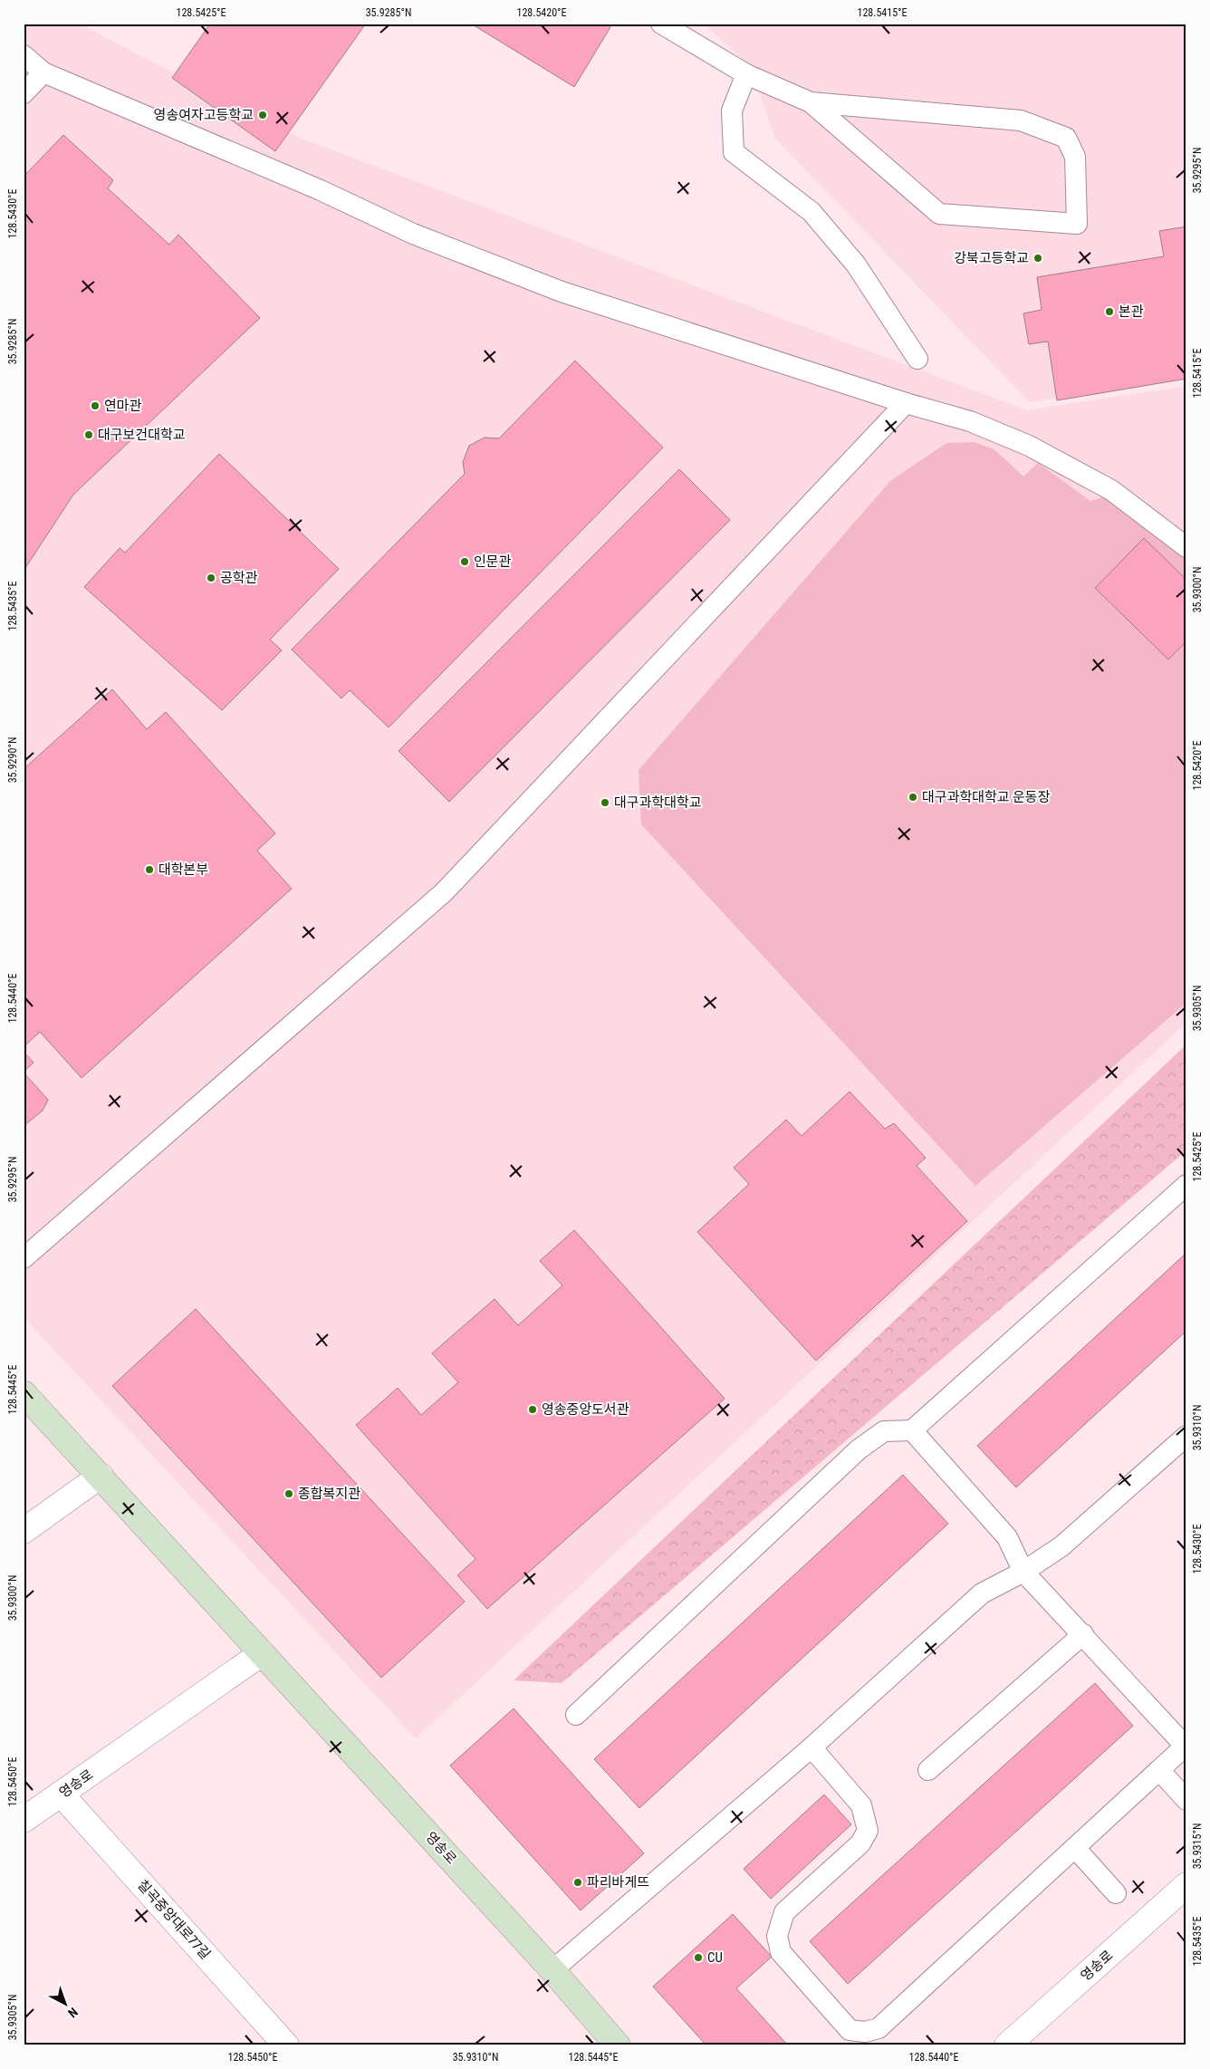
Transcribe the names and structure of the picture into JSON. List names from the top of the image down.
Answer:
{
  "streets": {
    "main road": ["영송로"],
    "street": ["칠곡중앙대로77길"]
  },
  "crossings": [
    ["영송로", "칠곡중앙대로77길"]
  ],
  "places": [
    "영송여자고등학교",
    "강북고등학교",
    "본관",
    "연마관",
    "대구보건대학교",
    "인문관",
    "공학관",
    "대구과학대학교 운동장",
    "대구과학대학교",
    "대학본부",
    "영송중앙도서관",
    "종합복지관",
    "파리바게뜨",
    "CU"
  ],
  "north": "bottom right",
  "coordinates": [
    "128.5425°E",
    "35.9285°N",
    "128.5420°E",
    "128.5415°E",
    "35.9295°N",
    "128.5430°E",
    "35.9300°N",
    "128.5435°E",
    "35.9290°N",
    "128.5440°E",
    "35.9305°N",
    "128.5445°E",
    "35.9310°N",
    "128.5450°E",
    "35.9315°N"
  ]
}
